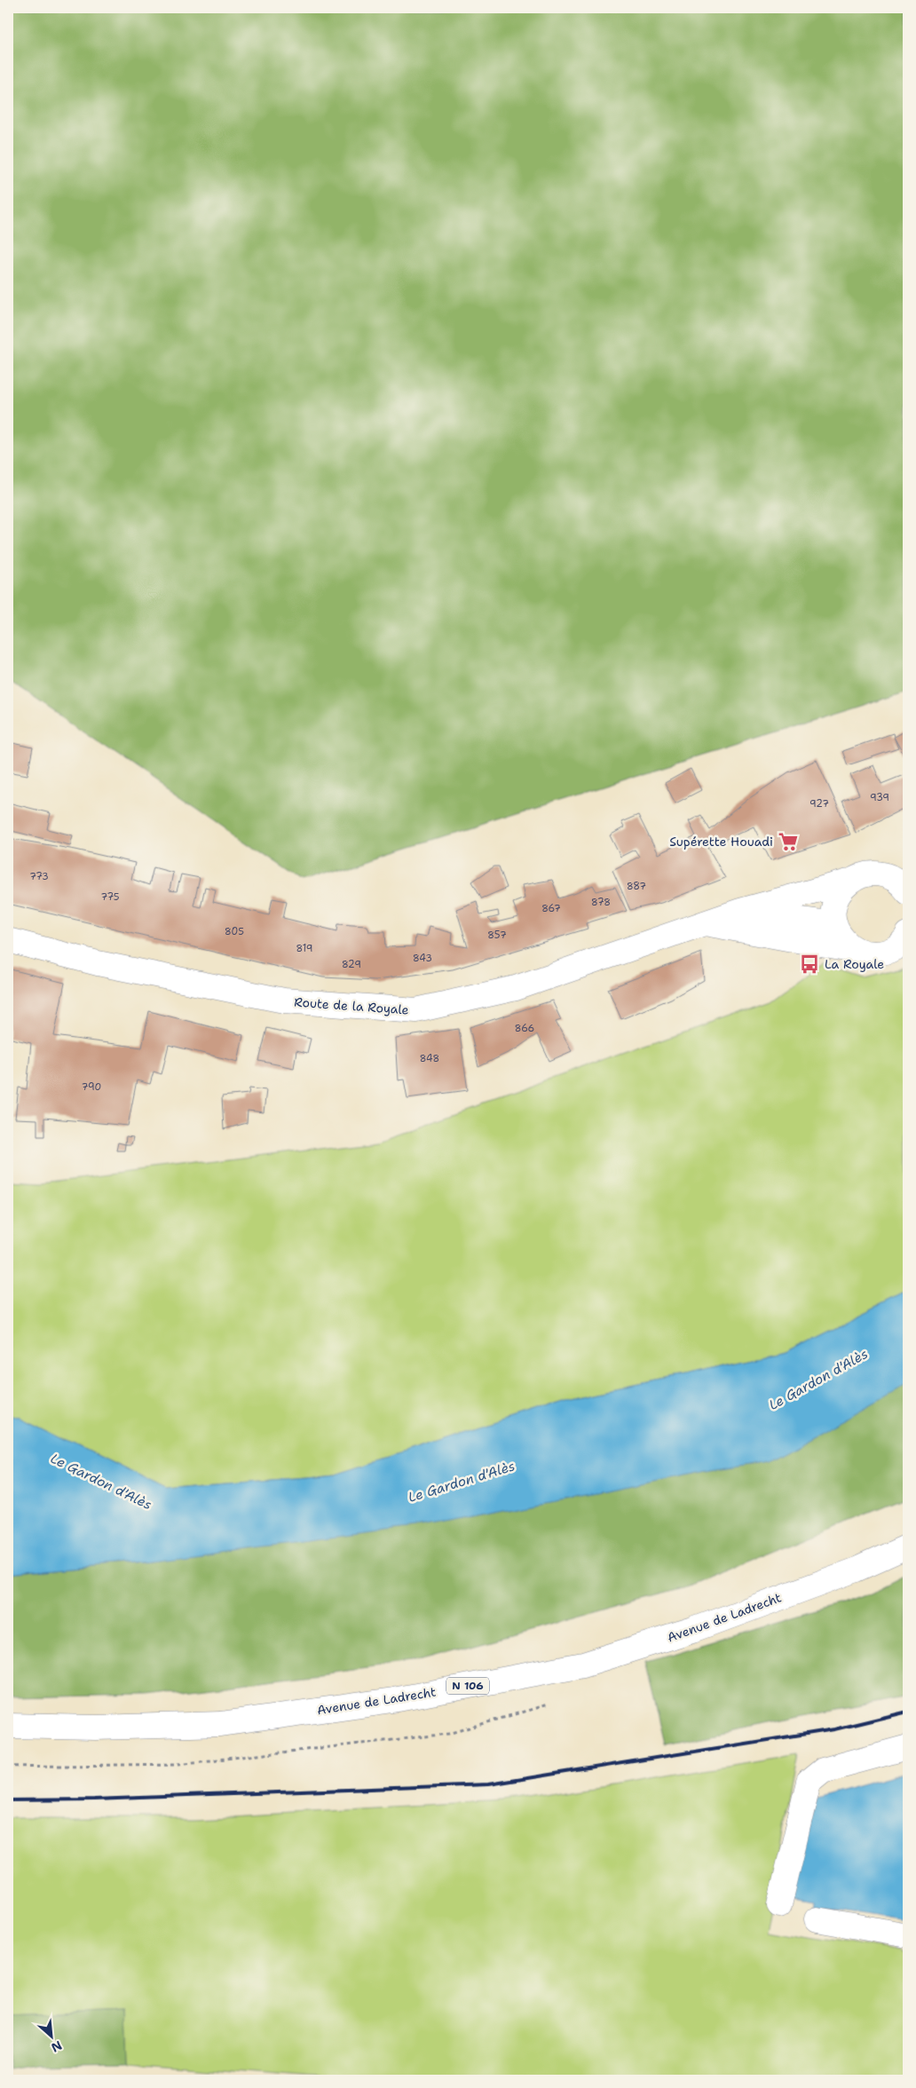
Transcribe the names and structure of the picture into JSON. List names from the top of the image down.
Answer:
{
  "streets": {
    "main road": ["Route de la Royale", "Avenue de Ladrecht", "N 106"]
  },
  "water": ["Le Gardon d'Alès"],
  "places": {
    "supermarket": ["Supérette Houadi"],
    "bus stop": ["La Royale"]
  },
  "house_numbers": [
    "939",
    "927",
    "773",
    "887",
    "775",
    "878",
    "867",
    "805",
    "857",
    "819",
    "843",
    "829",
    "866",
    "848",
    "790"
  ],
  "north": "bottom right"
}
